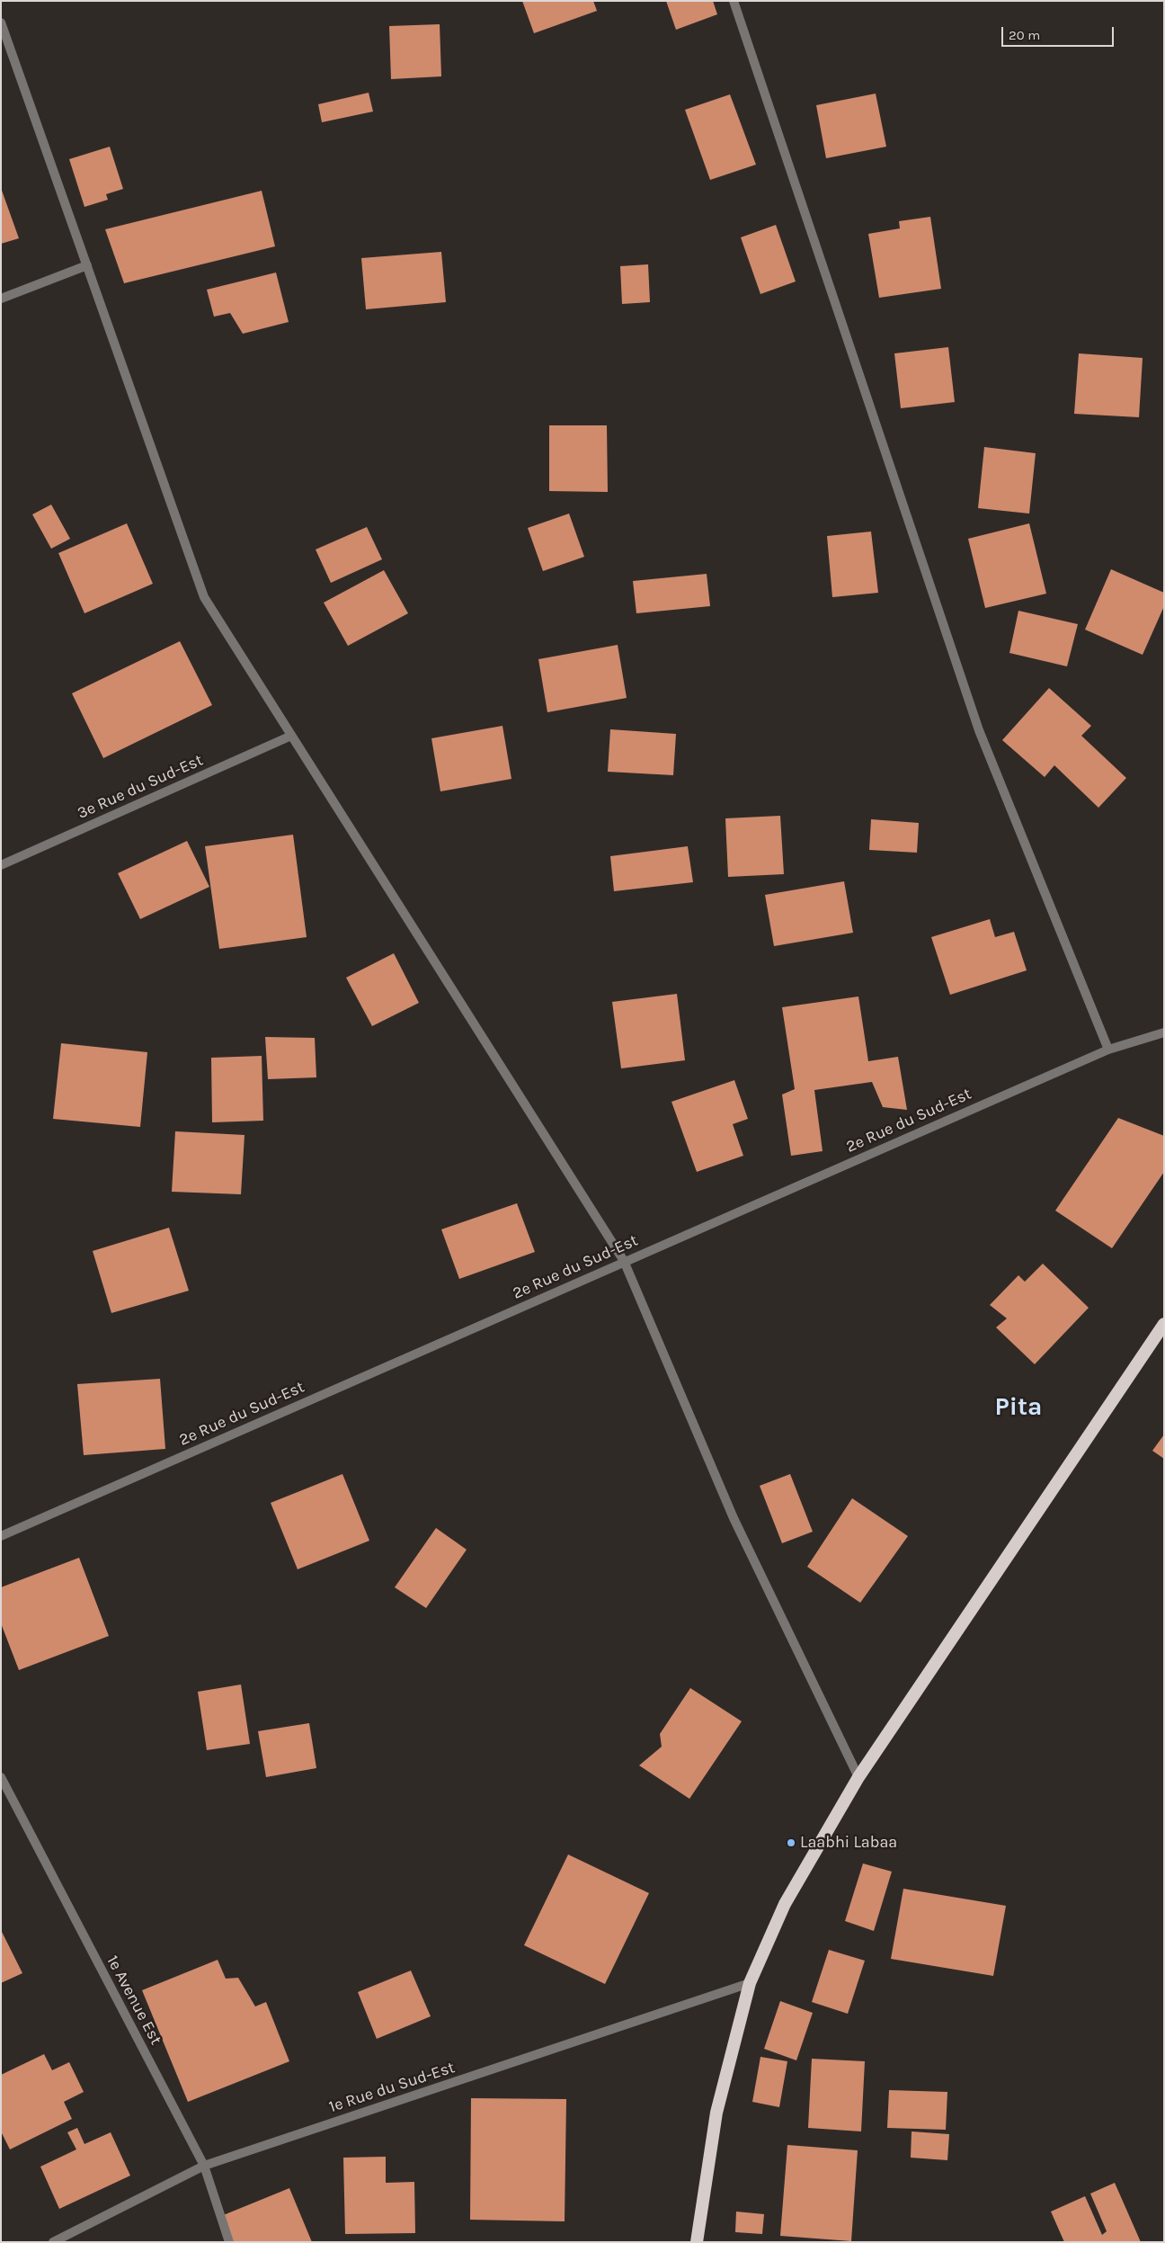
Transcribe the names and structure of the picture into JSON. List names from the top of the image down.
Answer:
{
  "streets": {
    "street": [
      "3e Rue du Sud-Est",
      "2e Rue du Sud-Est",
      "1e Avenue Est",
      "1e Rue du Sud-Est"
    ]
  },
  "crossings": [
    ["1e Avenue Est", "1e Rue du Sud-Est"]
  ],
  "districts": ["Pita"],
  "places": ["Laabhi Labaa"],
  "scale_bar": "20 m"
}
